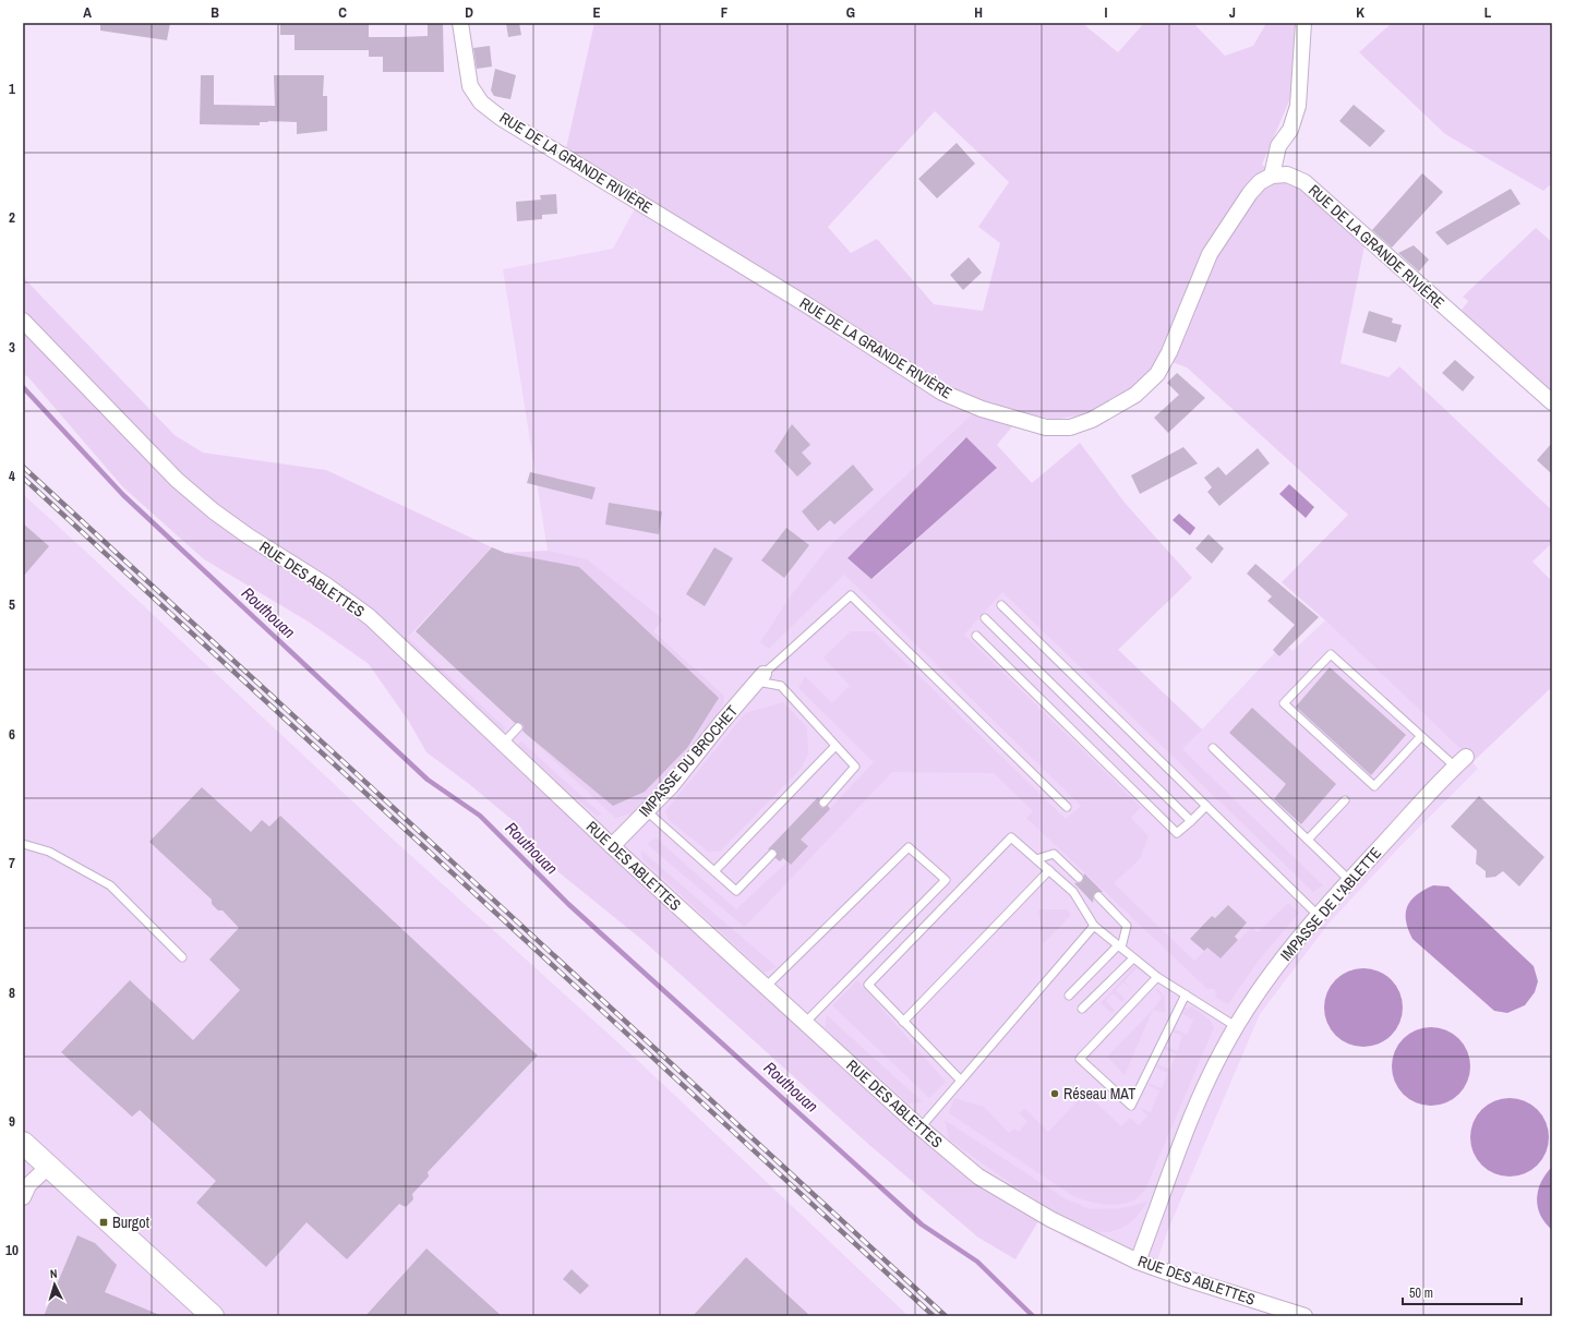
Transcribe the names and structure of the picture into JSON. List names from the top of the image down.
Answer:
{
  "streets": {
    "street": [
      "RUE DE LA GRANDE RIVIÈRE",
      "RUE DES ABLETTES",
      "IMPASSE DU BROCHET",
      "IMPASSE DE L'ABLETTE"
    ]
  },
  "crossings": [
    ["RUE DES ABLETTES", "IMPASSE DU BROCHET"],
    ["RUE DES ABLETTES", "IMPASSE DE L'ABLETTE"]
  ],
  "water": ["Routhouan"],
  "places": {
    "other": ["Réseau MAT"],
    "transit": ["Burgot"]
  },
  "scale_bar": "50 m",
  "north": "top",
  "grid": {
    "columns": [
      "A",
      "B",
      "C",
      "D",
      "E",
      "F",
      "G",
      "H",
      "I",
      "J",
      "K",
      "L"
    ],
    "rows": [
      "1",
      "2",
      "3",
      "4",
      "5",
      "6",
      "7",
      "8",
      "9",
      "10"
    ]
  }
}
